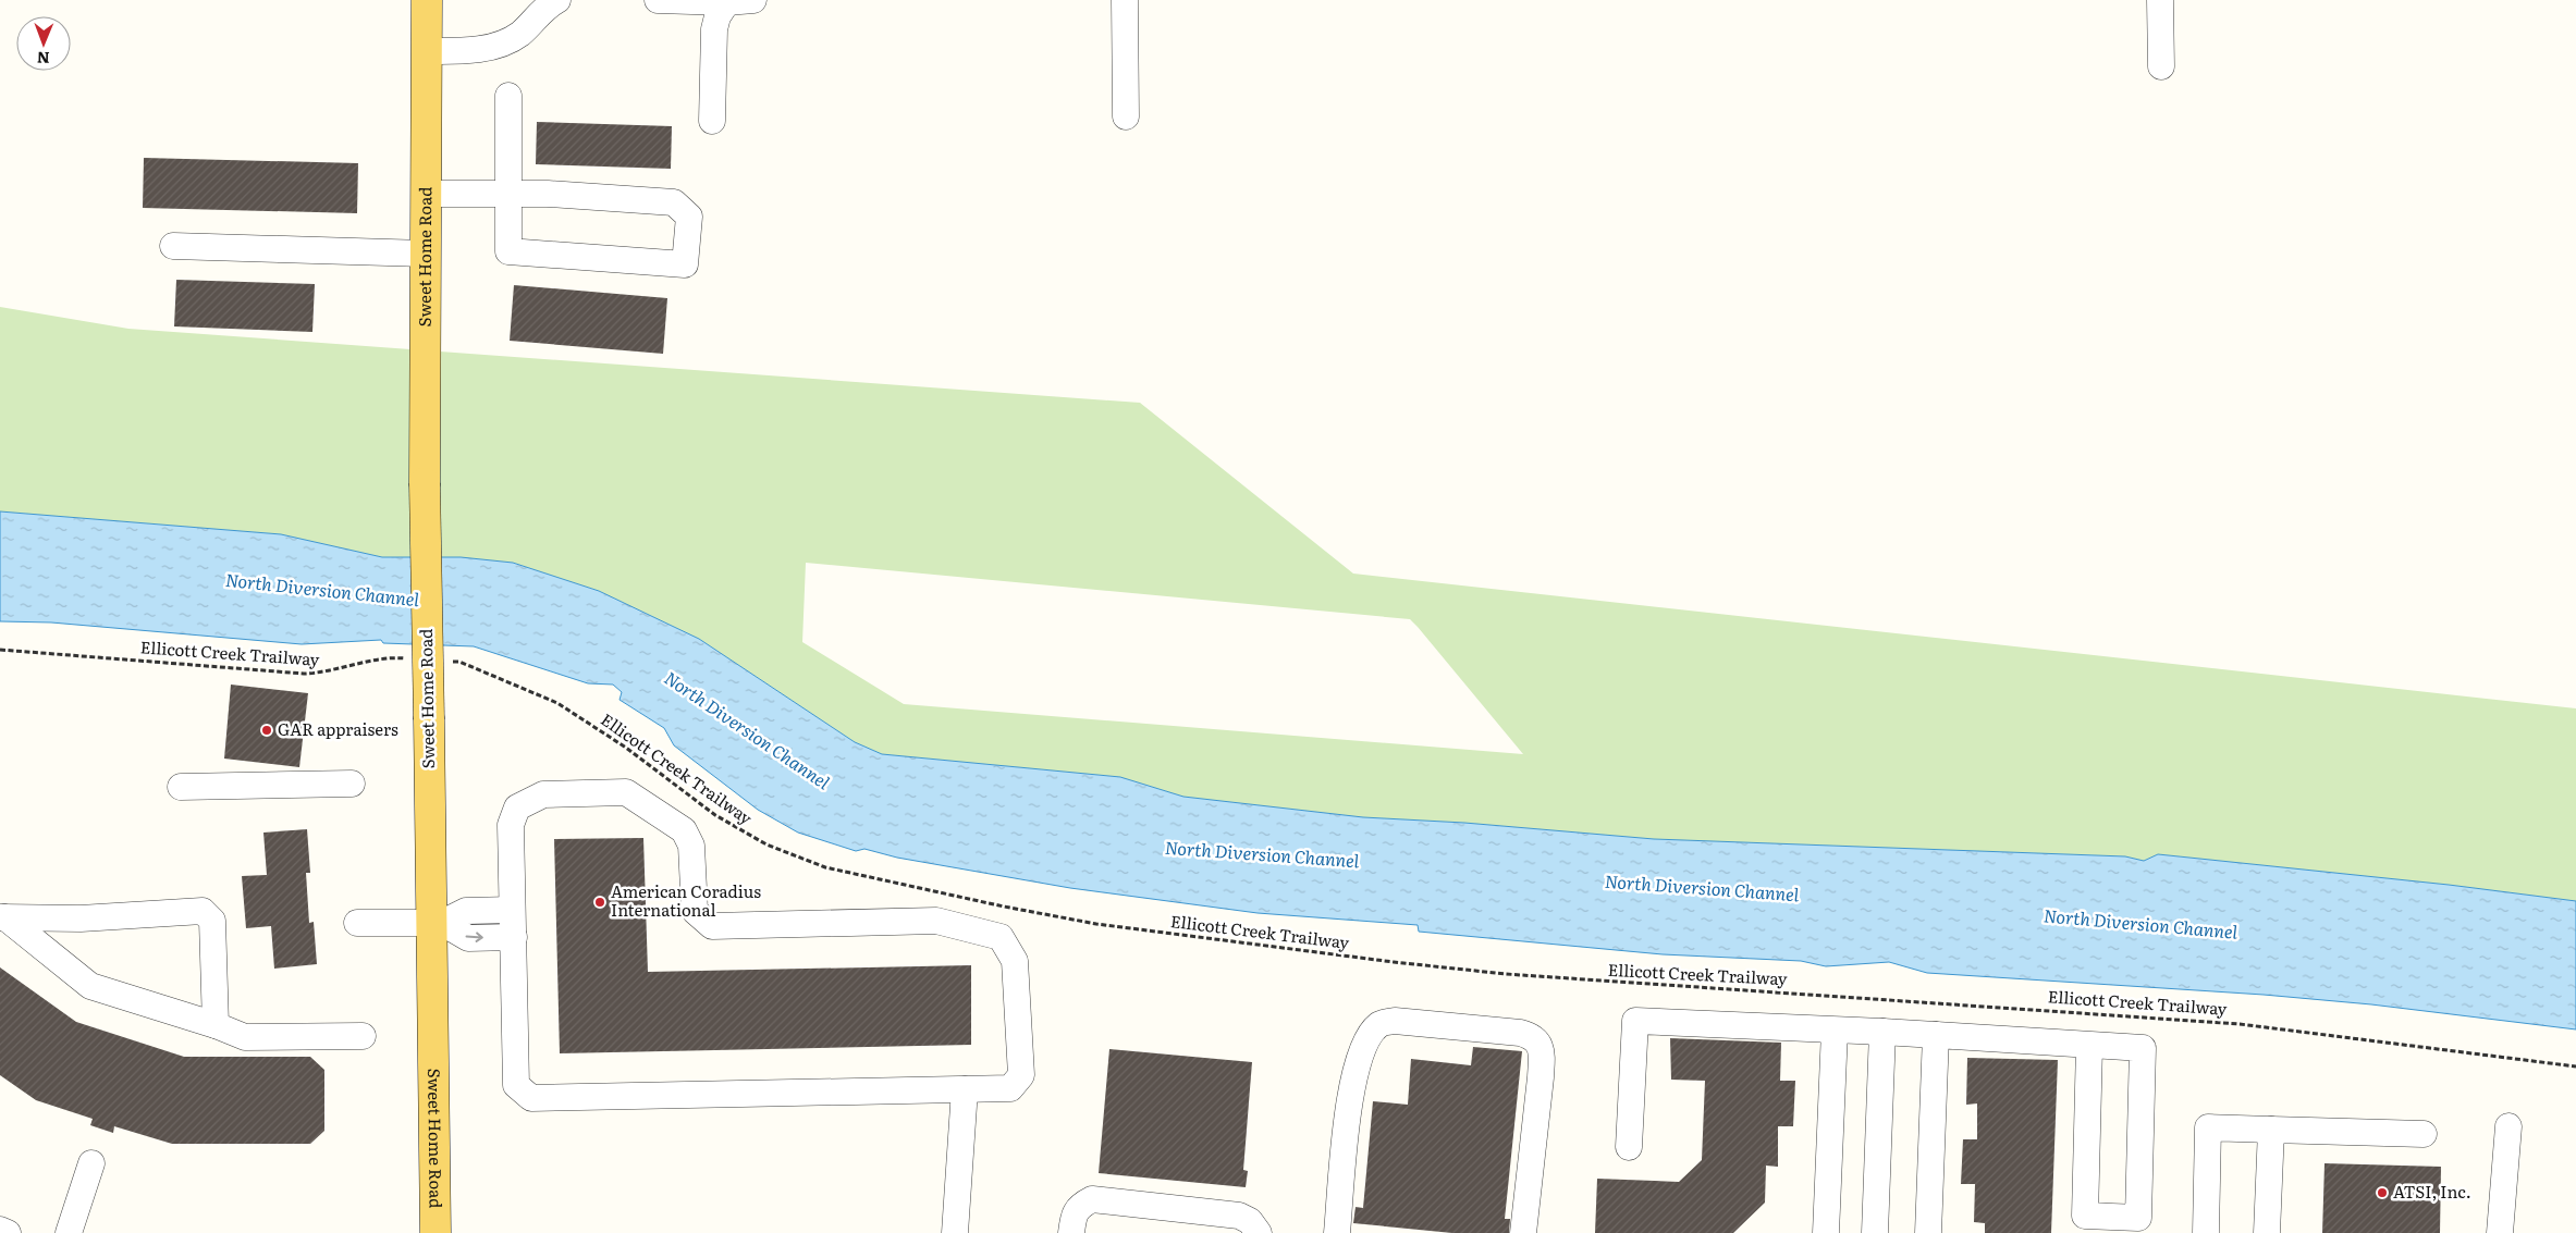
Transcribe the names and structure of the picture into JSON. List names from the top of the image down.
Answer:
{
  "streets": {
    "main road": ["Sweet Home Road"],
    "path": ["Ellicott Creek Trailway"]
  },
  "water": ["North Diversion Channel"],
  "places": ["GAR appraisers", "American Coradius International", "ATSI, Inc."],
  "north": "bottom"
}
